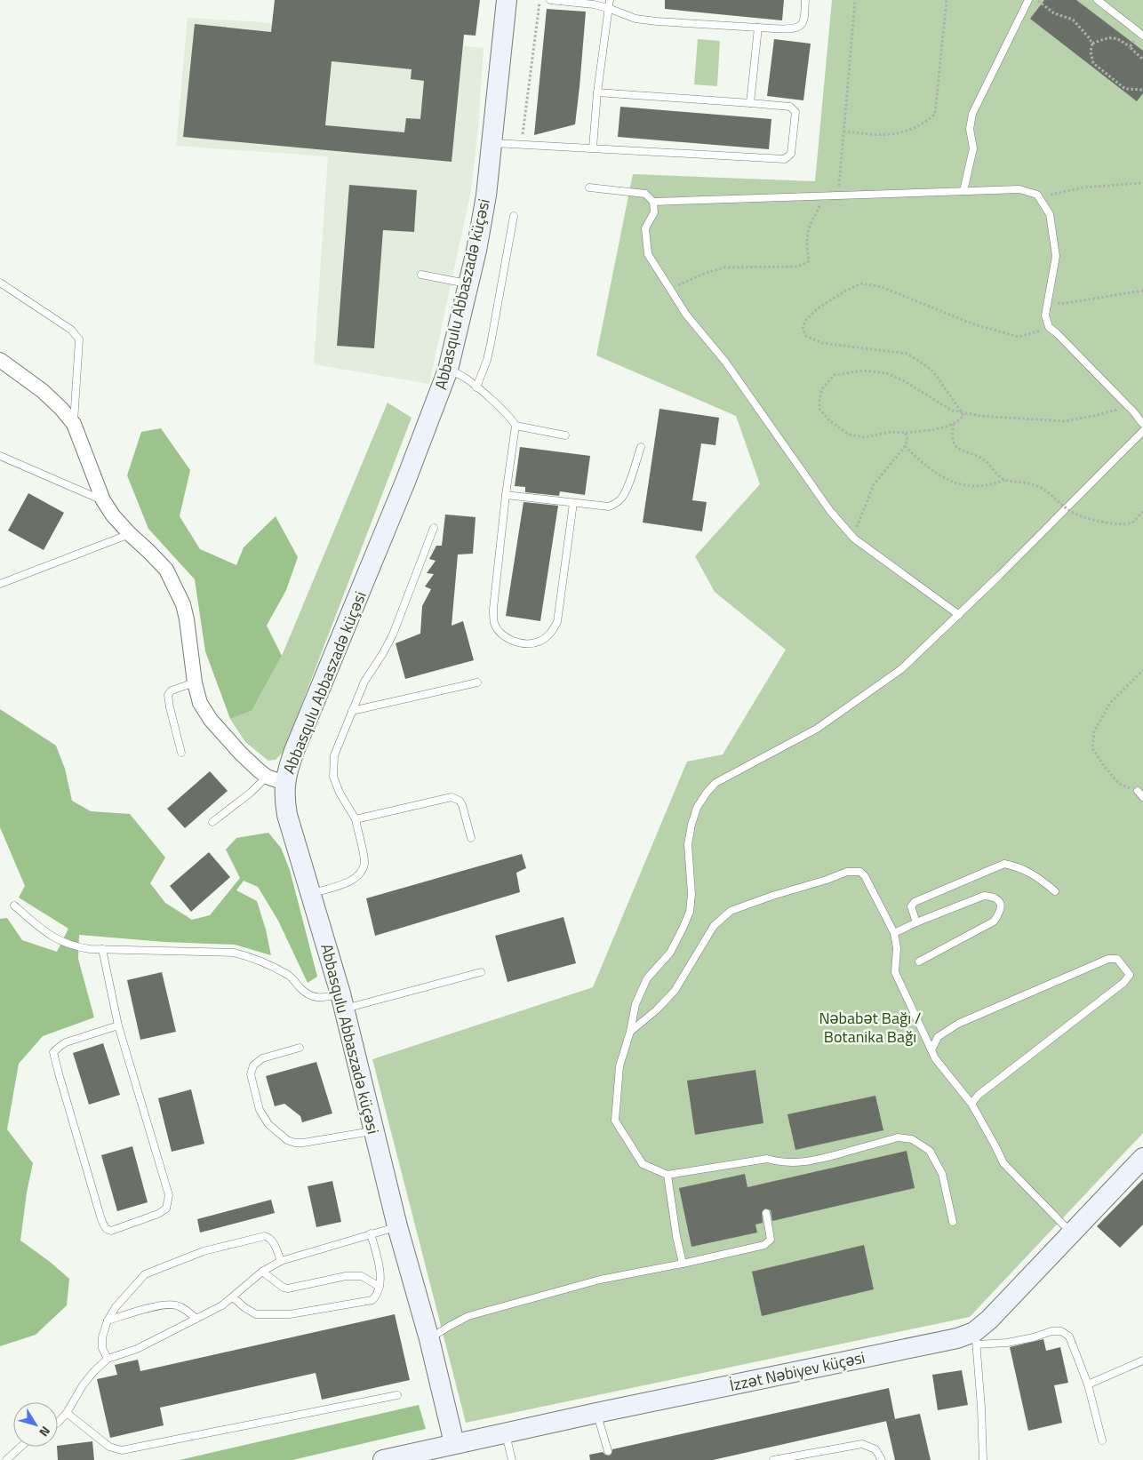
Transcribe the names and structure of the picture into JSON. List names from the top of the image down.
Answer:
{
  "streets": {
    "street": ["Abbasqulu Abbaszadə küçəsi", "İzzət Nəbiyev küçəsi"]
  },
  "crossings": [
    ["Abbasqulu Abbaszadə küçəsi", "İzzət Nəbiyev küçəsi"]
  ],
  "parks": ["Nəbabət Bağı / Botanika Bağı"],
  "north": "bottom right"
}
